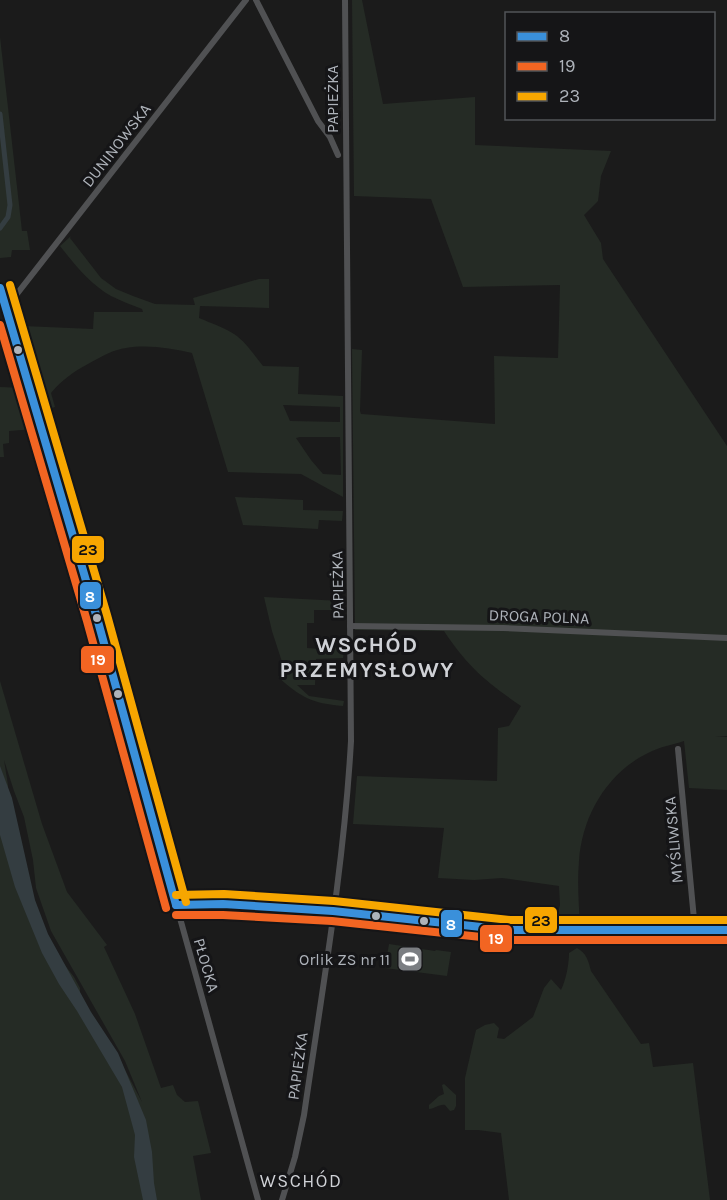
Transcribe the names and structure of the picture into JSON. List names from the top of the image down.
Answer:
{
  "streets": {
    "street": [
      "PAPIEŻKA",
      "DUNINOWSKA",
      "DROGA POLNA",
      "MYŚLIWSKA",
      "PŁOCKA"
    ]
  },
  "crossings": [
    ["PAPIEŻKA", "DROGA POLNA"],
    ["DUNINOWSKA", "PŁOCKA"]
  ],
  "districts": ["WSCHÓD PRZEMYSŁOWY", "WSCHÓD"],
  "places": {
    "sports": ["Orlik ZS nr 11"]
  },
  "lines": ["transit line 23", "transit line 8", "transit line 19"],
  "legend": ["8", "19", "23"]
}
